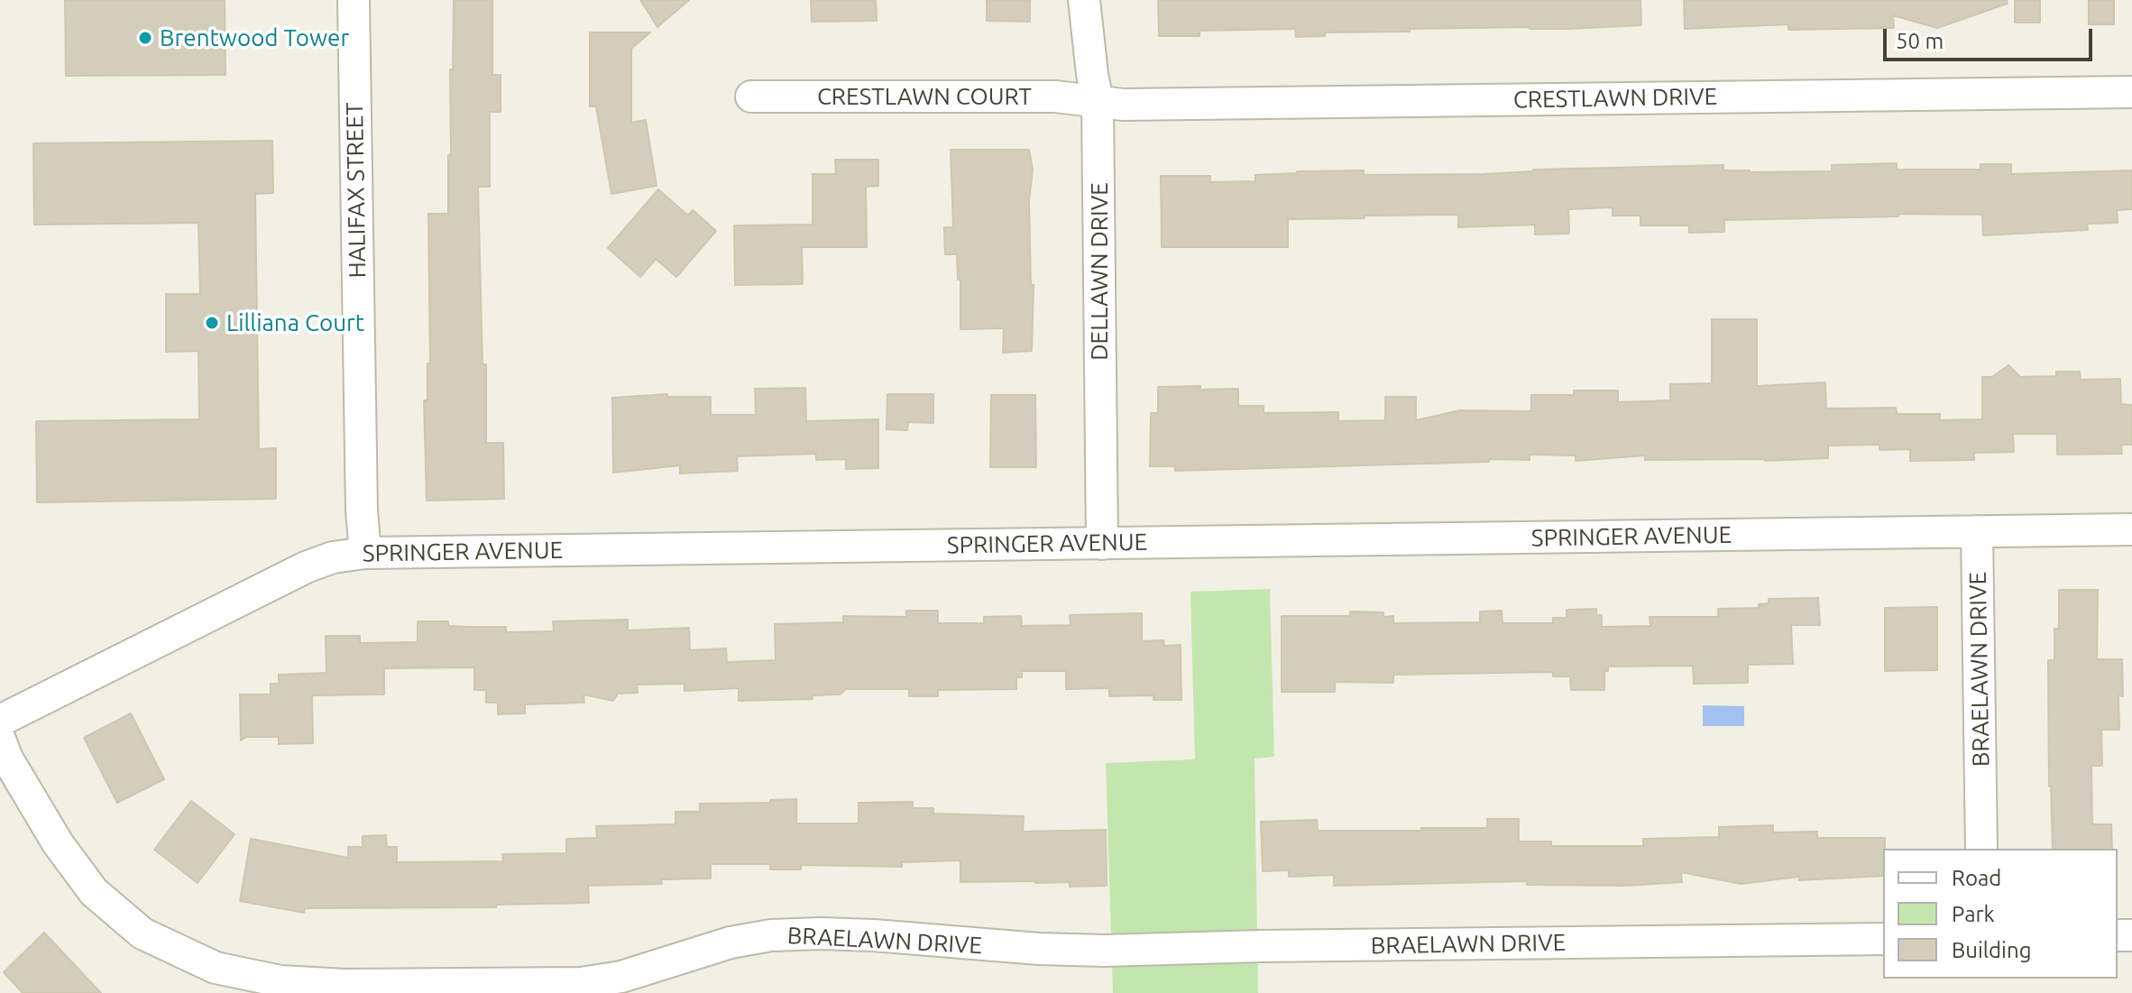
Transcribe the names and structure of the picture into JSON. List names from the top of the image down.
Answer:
{
  "streets": {
    "street": [
      "CRESTLAWN COURT",
      "CRESTLAWN DRIVE",
      "HALIFAX STREET",
      "DELLAWN DRIVE",
      "SPRINGER AVENUE",
      "BRAELAWN DRIVE"
    ]
  },
  "crossings": [
    ["CRESTLAWN COURT", "CRESTLAWN DRIVE"],
    ["CRESTLAWN COURT", "DELLAWN DRIVE"],
    ["CRESTLAWN DRIVE", "DELLAWN DRIVE"],
    ["HALIFAX STREET", "SPRINGER AVENUE"],
    ["DELLAWN DRIVE", "SPRINGER AVENUE"],
    ["SPRINGER AVENUE", "BRAELAWN DRIVE"]
  ],
  "places": ["Brentwood Tower", "Lilliana Court"],
  "legend": ["Road", "Park", "Building"],
  "scale_bar": "50 m"
}
